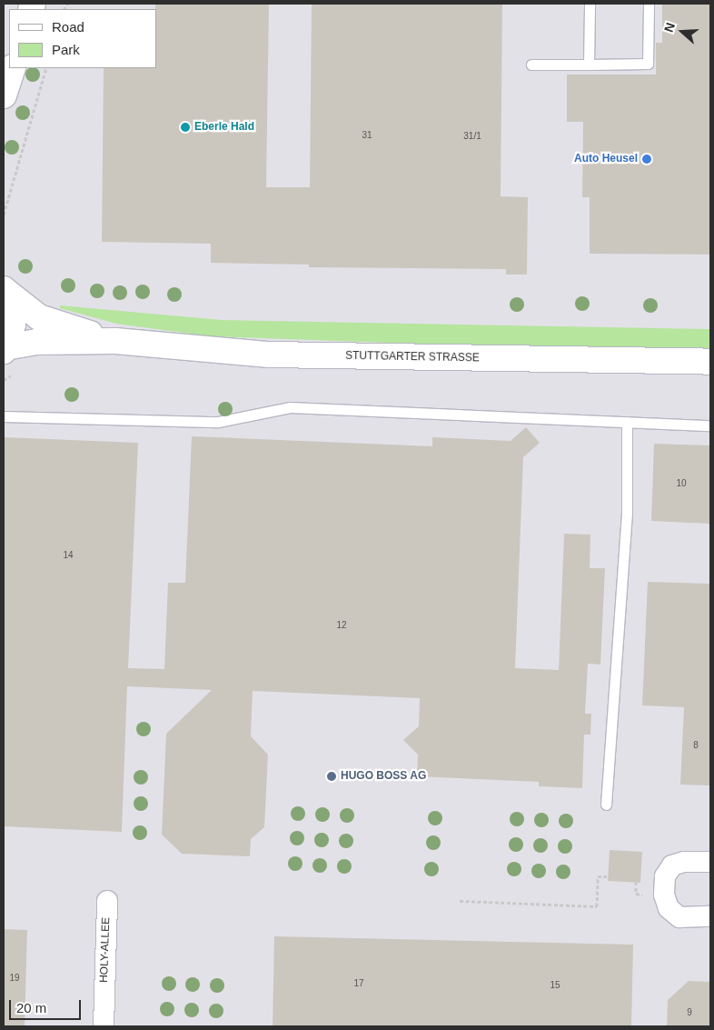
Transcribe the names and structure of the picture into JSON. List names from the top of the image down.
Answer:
{
  "streets": {
    "street": ["STUTTGARTER STRASSE", "HOLY-ALLEE"]
  },
  "places": ["Eberle Hald", "Auto Heusel", "HUGO BOSS AG"],
  "house_numbers": [
    "31",
    "31/1",
    "10",
    "14",
    "12",
    "8",
    "19",
    "17",
    "15",
    "9"
  ],
  "legend": ["Road", "Park"],
  "scale_bar": "20 m",
  "north": "left"
}
